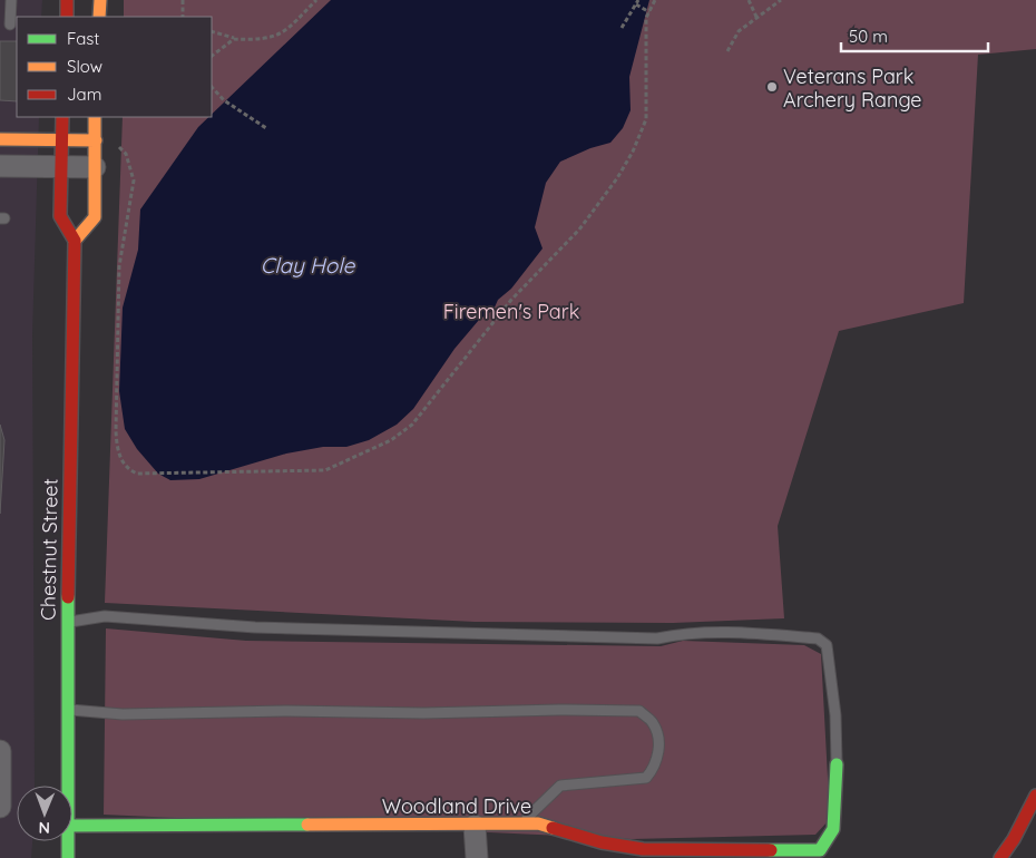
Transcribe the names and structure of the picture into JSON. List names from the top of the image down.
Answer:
{
  "streets": {
    "street": ["Chestnut Street", "Woodland Drive"]
  },
  "water": ["Clay Hole"],
  "parks": ["Firemen's Park"],
  "places": ["Veterans Park Archery Range"],
  "legend": ["Fast", "Slow", "Jam"],
  "scale_bar": "50 m",
  "north": "bottom"
}
